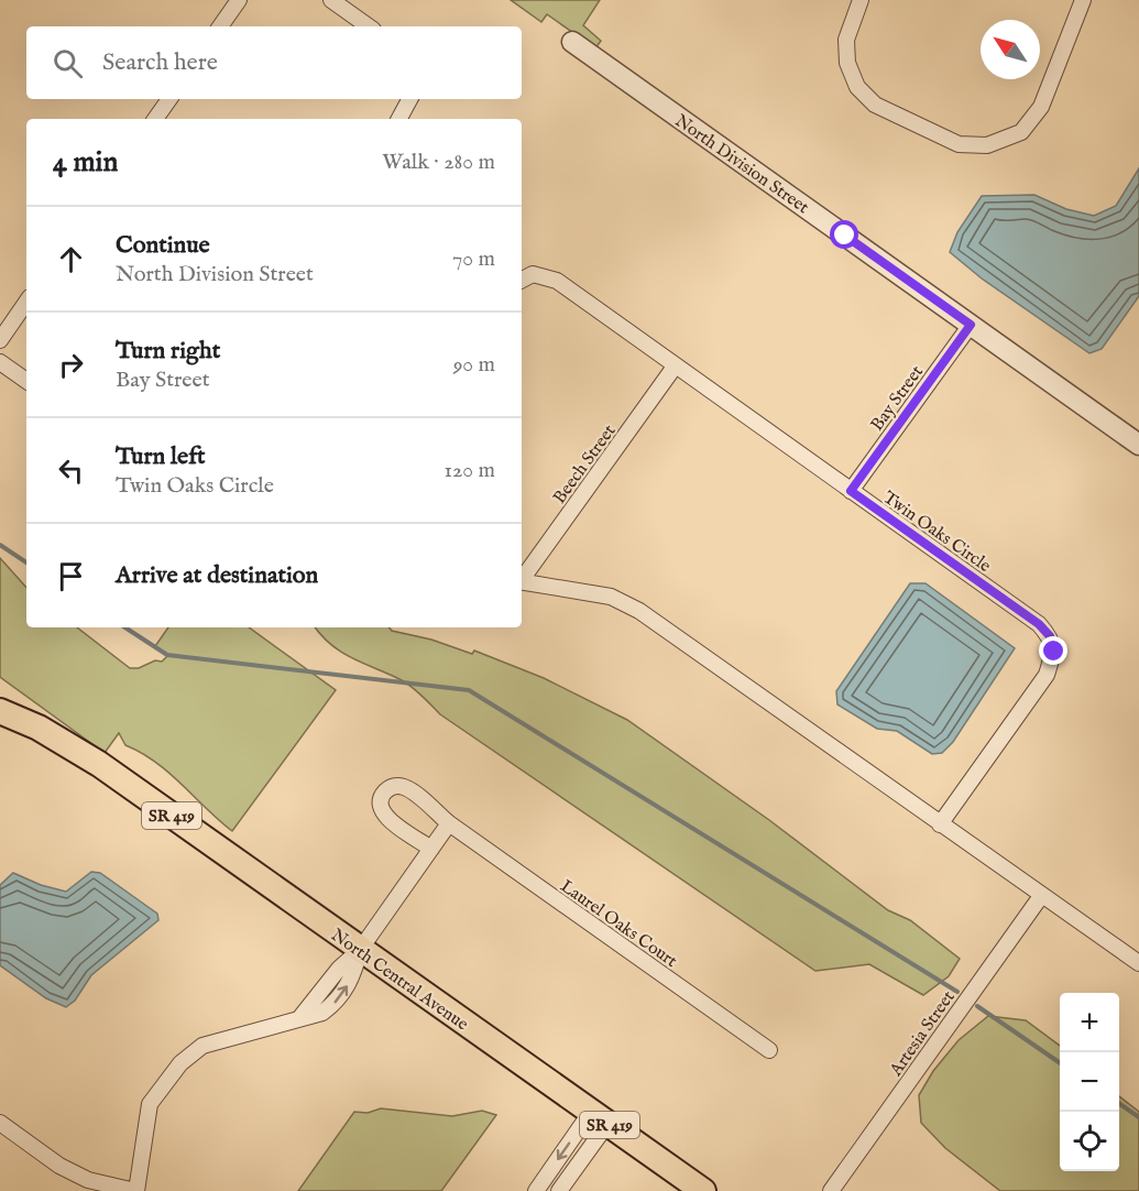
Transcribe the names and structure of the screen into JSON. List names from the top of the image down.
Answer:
{
  "streets": {
    "main road": ["SR 419", "North Central Avenue"],
    "street": [
      "North Division Street",
      "Bay Street",
      "Beech Street",
      "Twin Oaks Circle",
      "Laurel Oaks Court",
      "Artesia Street"
    ]
  },
  "crossings": [
    ["North Division Street", "Bay Street"],
    ["Bay Street", "Twin Oaks Circle"],
    ["Beech Street", "Twin Oaks Circle"]
  ],
  "north": "top left",
  "page": {
    "search": "Search here",
    "heading": ["4 min", "Walk · 280 m"],
    "list": [
      ["Continue", "North Division Street", "70 m"],
      ["Turn right", "Bay Street", "90 m"],
      ["Turn left", "Twin Oaks Circle", "120 m"],
      "Arrive at destination"
    ],
    "map_buttons": ["+", "−"]
  }
}
